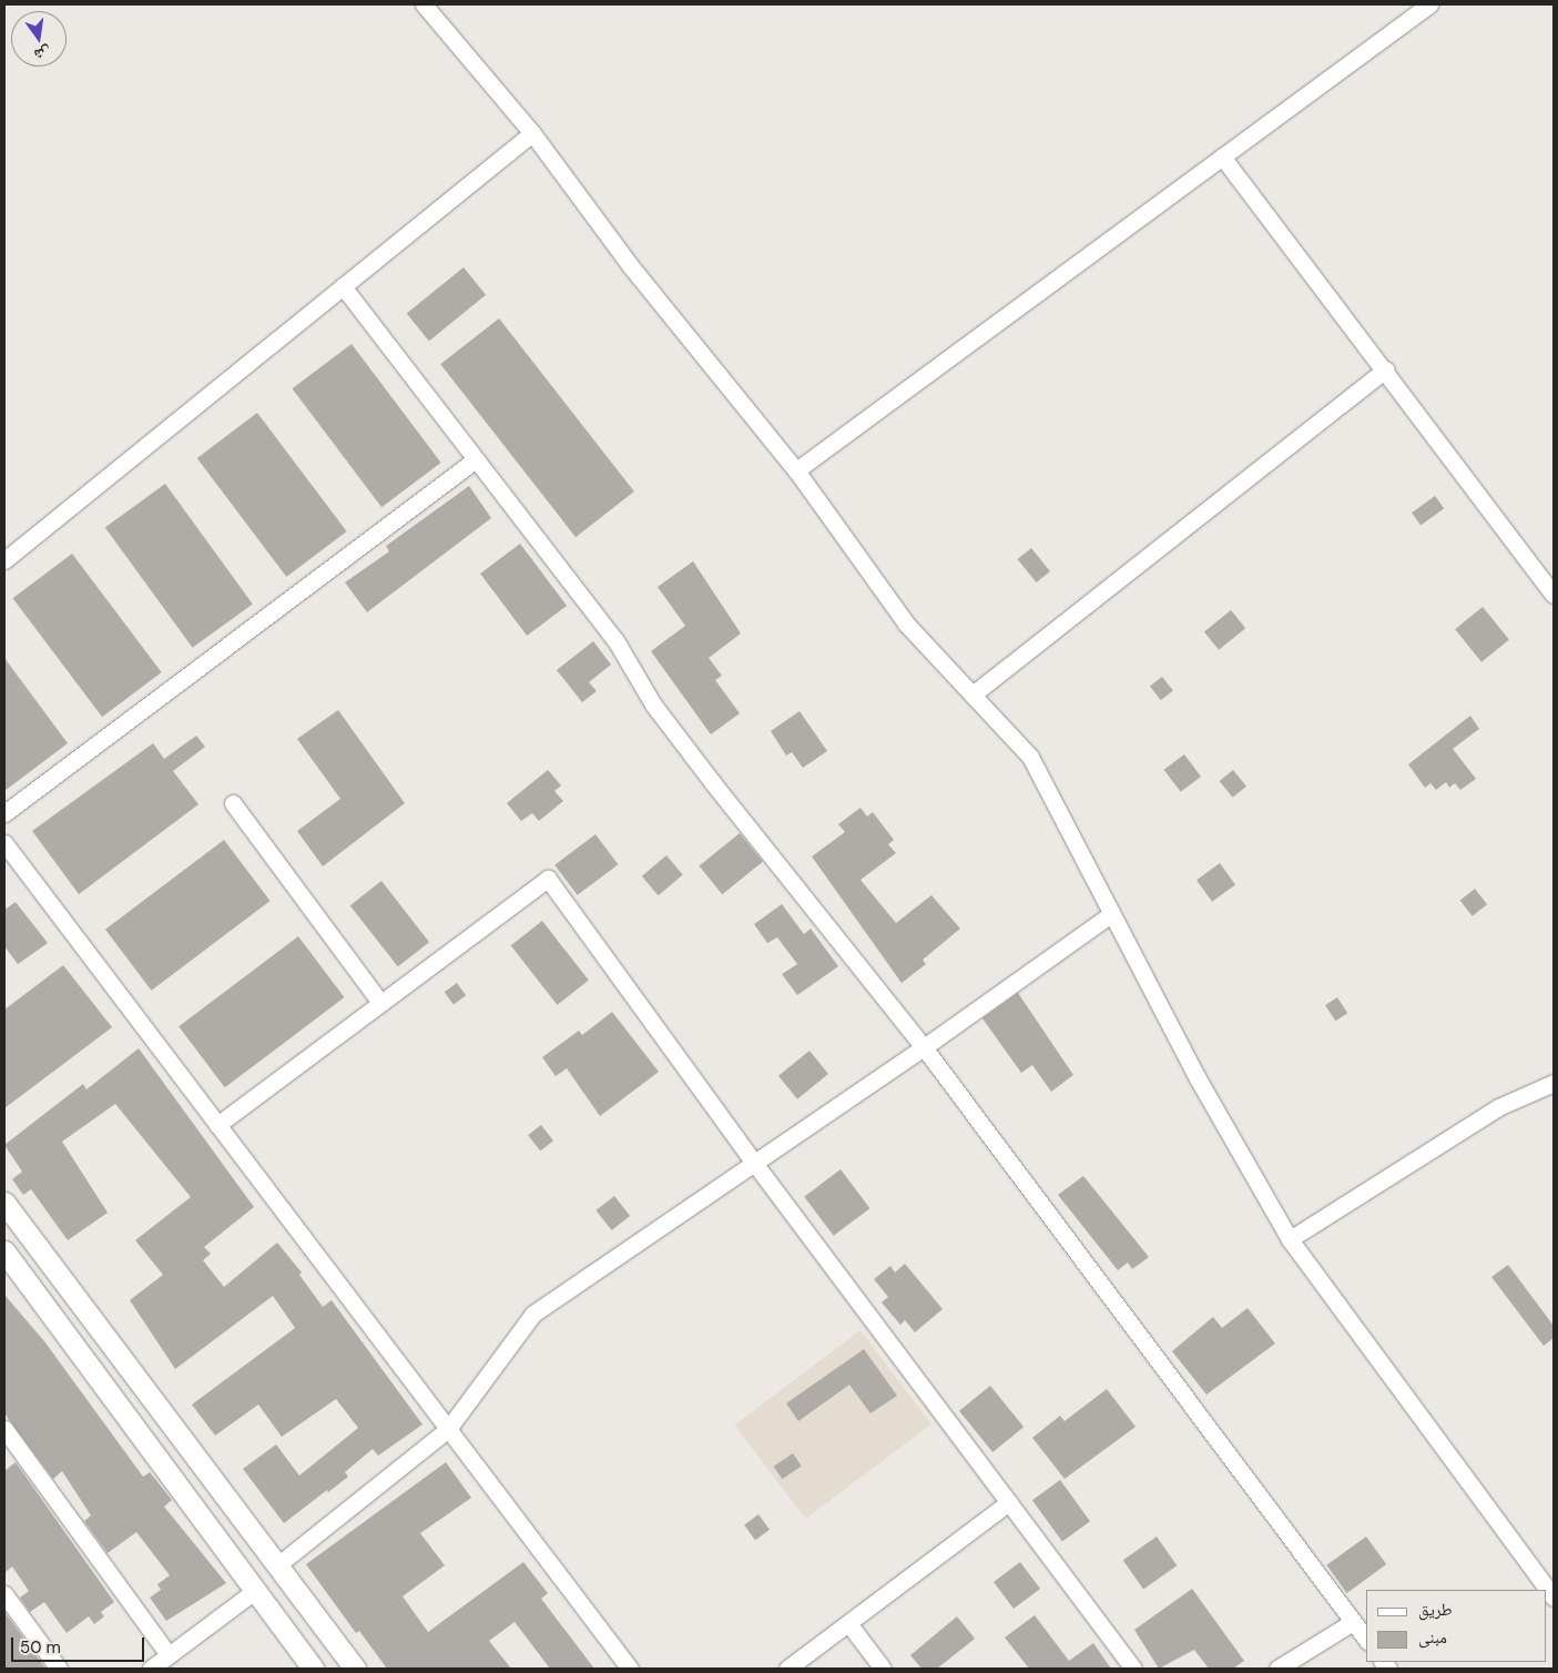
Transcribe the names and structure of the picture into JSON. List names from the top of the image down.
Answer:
{
  "legend": ["طريق", "مبنى"],
  "scale_bar": "50 m",
  "north": "bottom"
}
